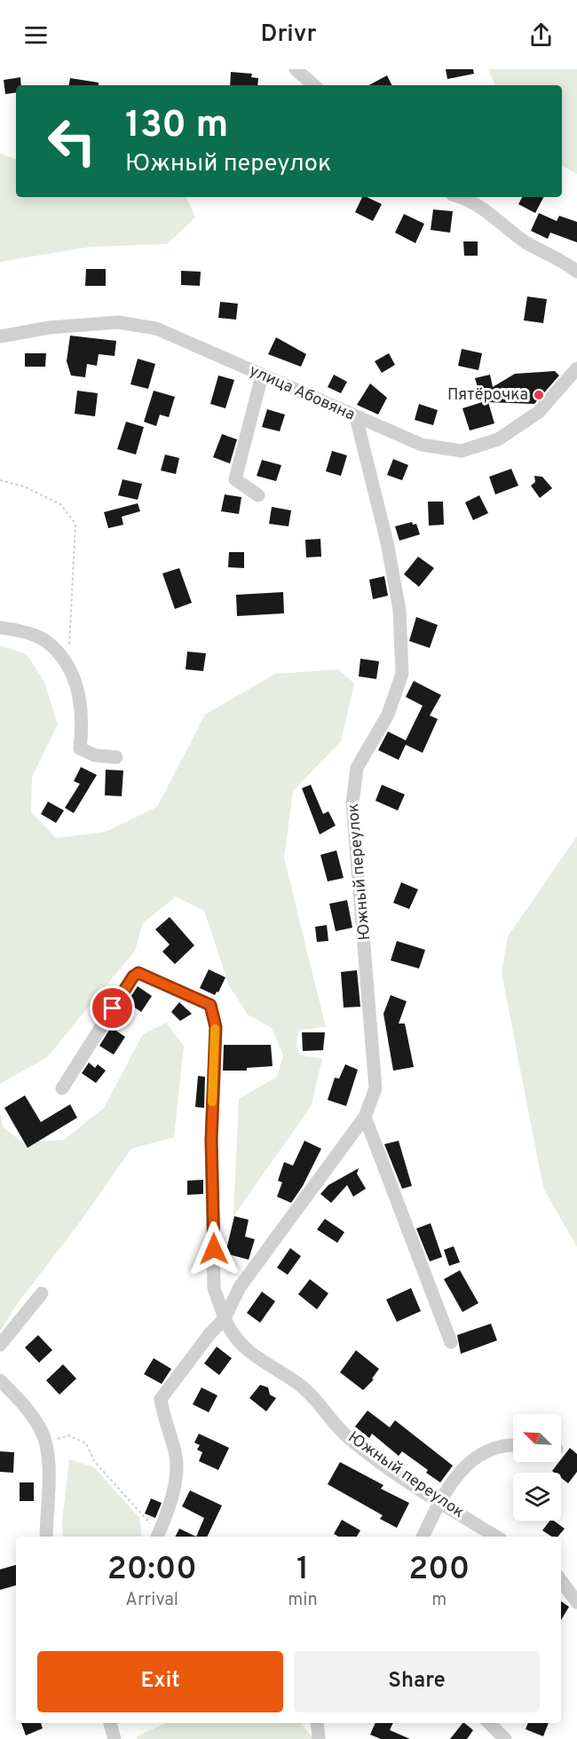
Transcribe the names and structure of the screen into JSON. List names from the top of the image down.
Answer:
{
  "streets": {
    "street": ["улица Абовяна", "Южный переулок"]
  },
  "crossings": [
    ["улица Абовяна", "Южный переулок"]
  ],
  "places": ["Пятёрочка"],
  "north": "top left",
  "page": {
    "header": "Drivr",
    "turn": ["130 m", "Южный переулок"],
    "eta": [
      "20:00",
      "Arrival",
      "1",
      "min",
      "200",
      "m"
    ],
    "buttons": ["Exit", "Share"]
  }
}
